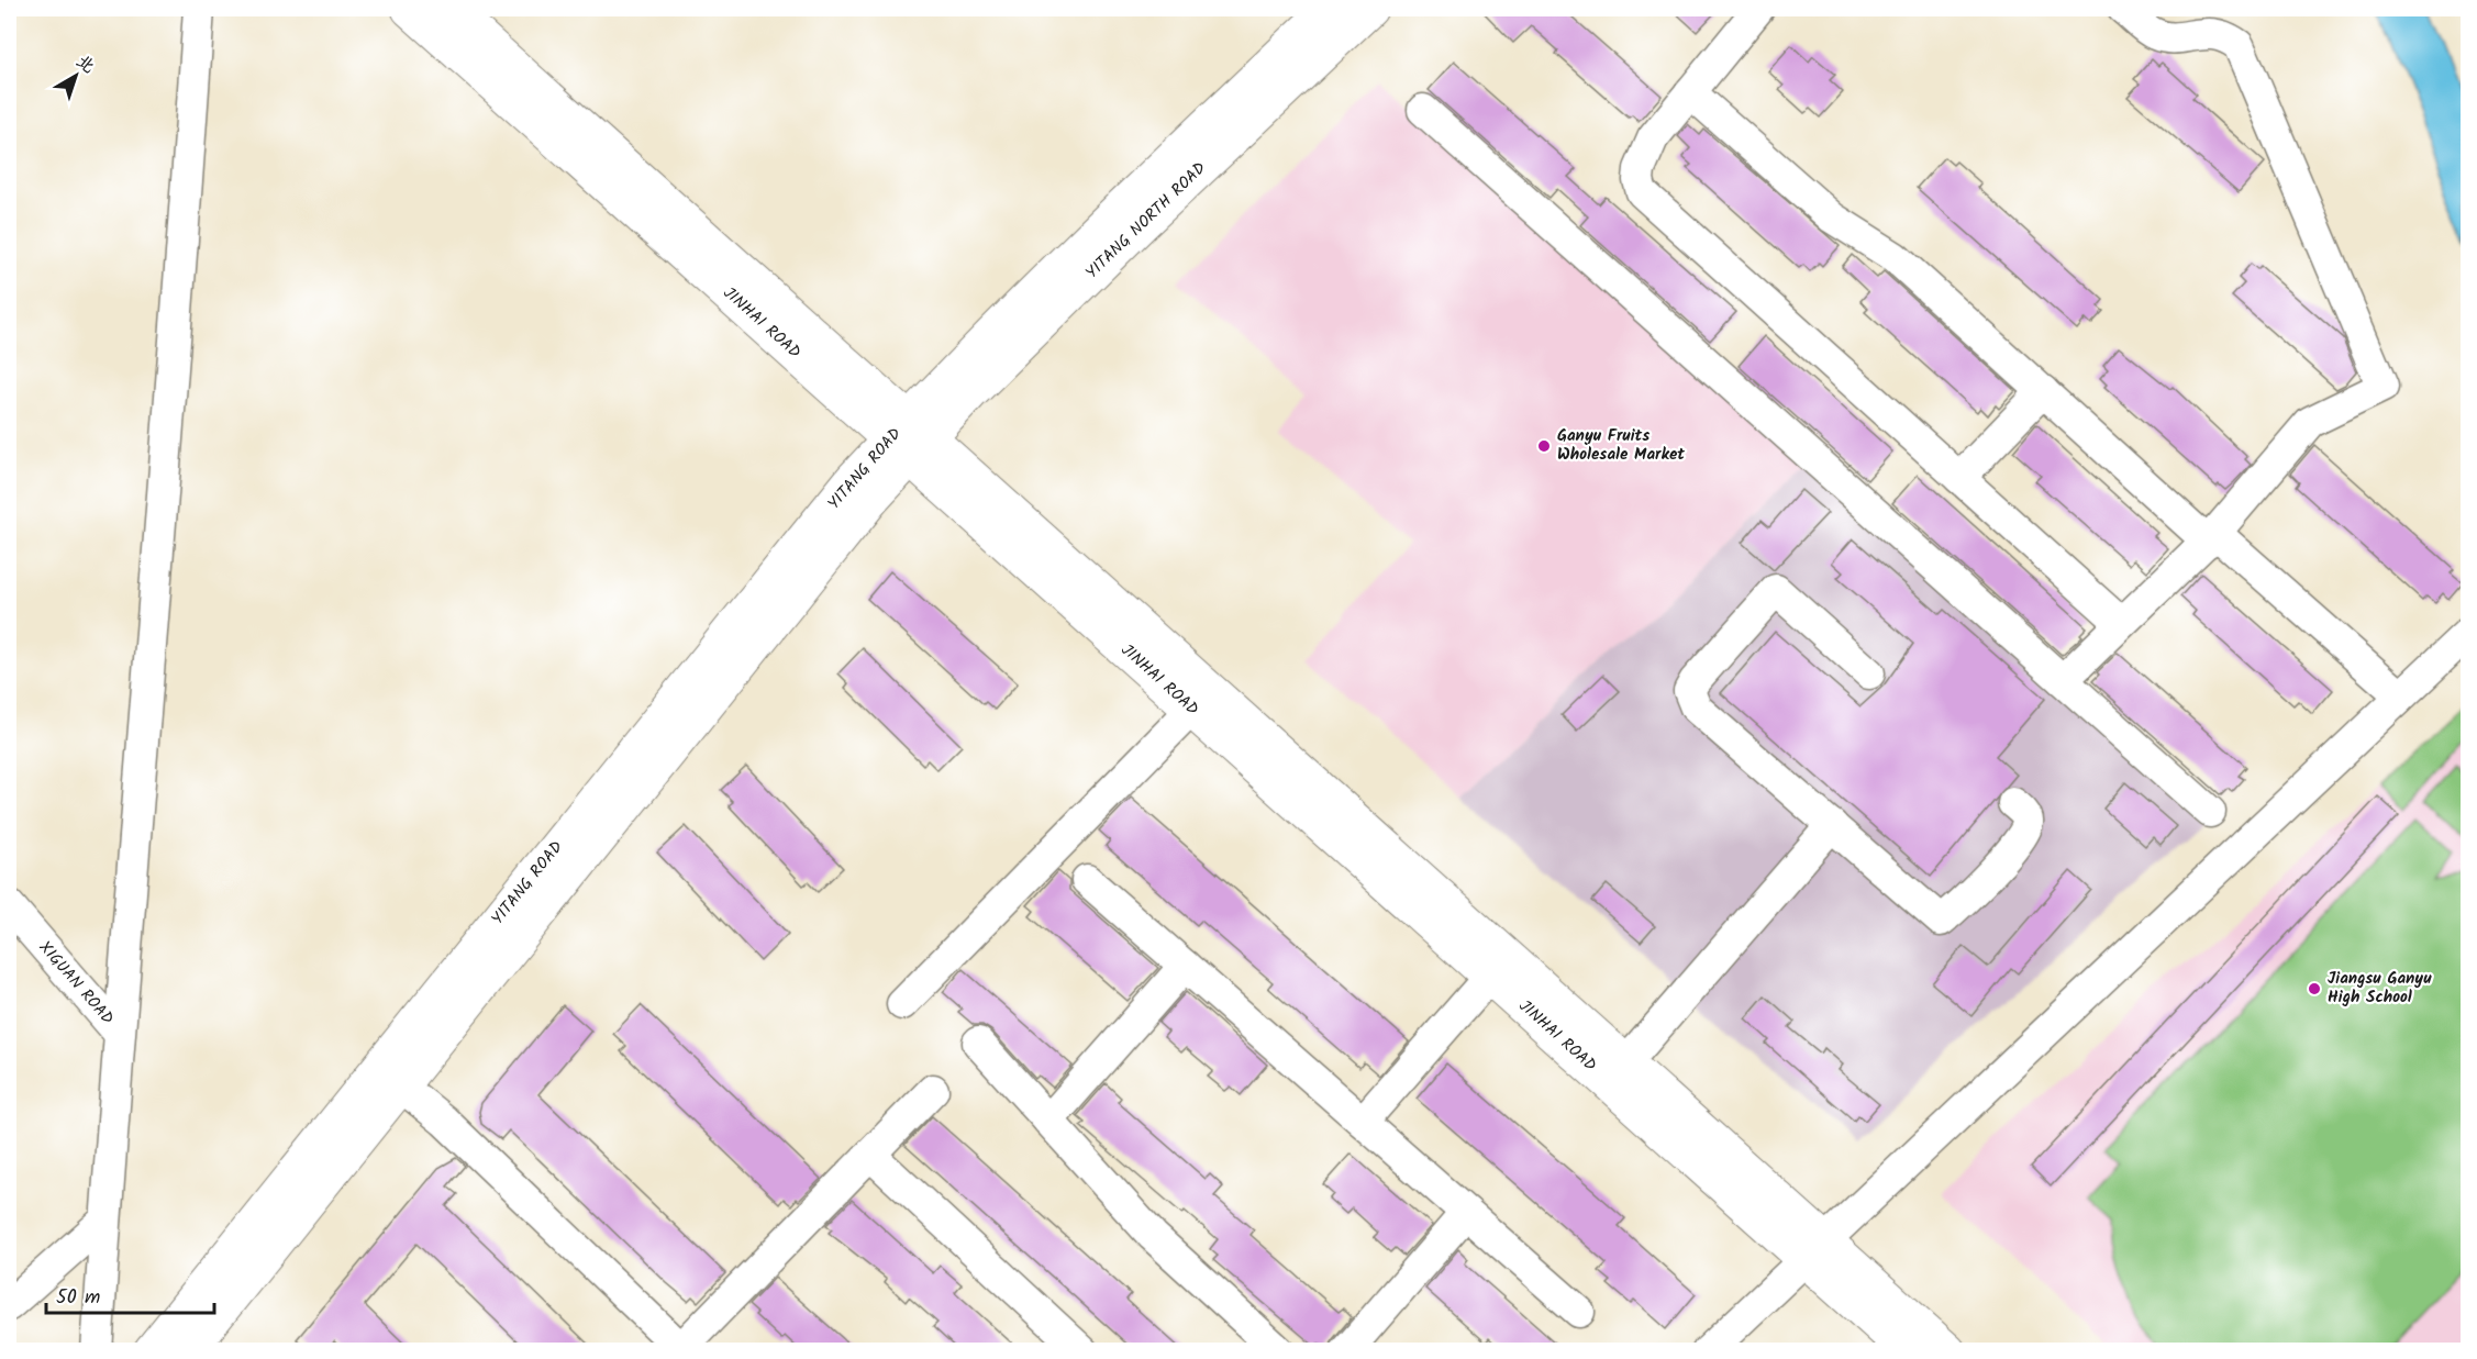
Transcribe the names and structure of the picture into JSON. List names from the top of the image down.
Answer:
{
  "streets": {
    "main road": ["YITANG NORTH ROAD", "JINHAI ROAD", "YITANG ROAD"],
    "street": ["XIGUAN ROAD"]
  },
  "crossings": [
    ["YITANG NORTH ROAD", "JINHAI ROAD"],
    ["YITANG NORTH ROAD", "YITANG ROAD"],
    ["JINHAI ROAD", "YITANG ROAD"]
  ],
  "places": ["Ganyu Fruits Wholesale Market", "Jiangsu Ganyu High School"],
  "scale_bar": "50 m",
  "north": "top right"
}
